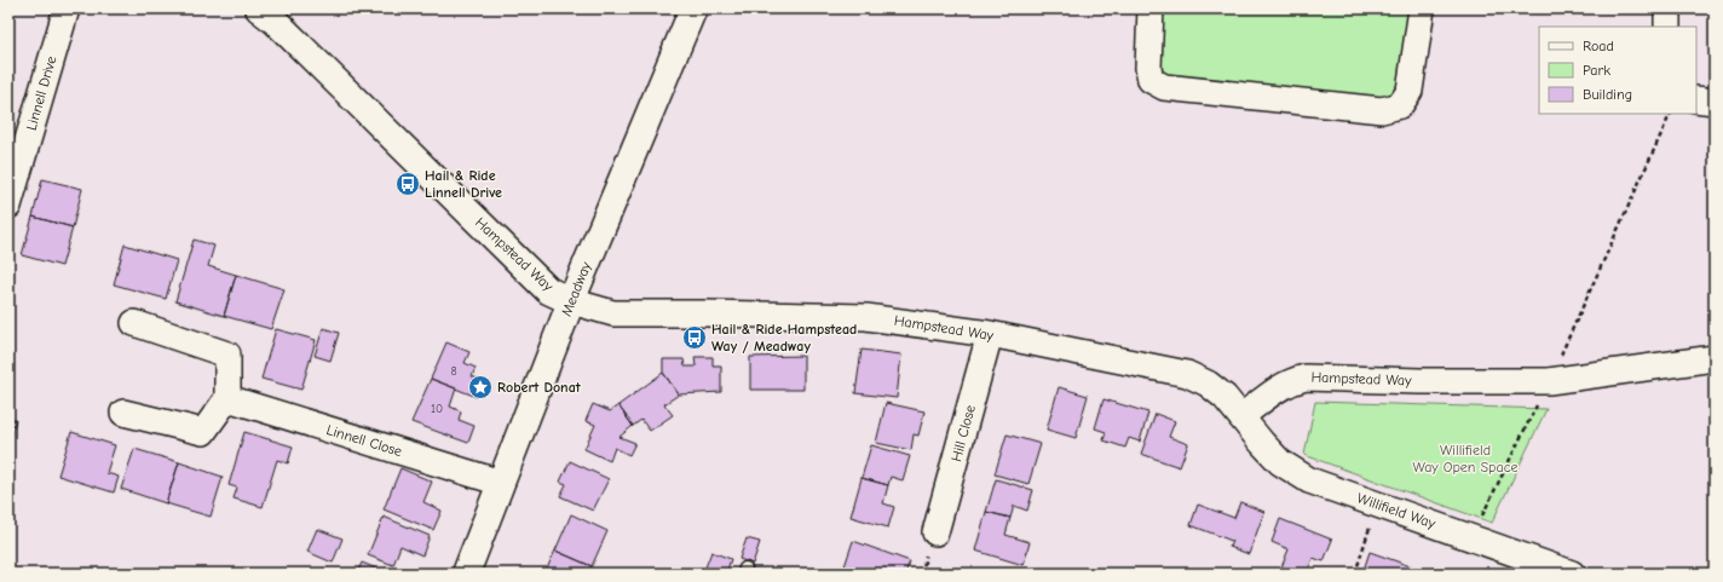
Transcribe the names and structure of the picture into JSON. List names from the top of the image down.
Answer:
{
  "streets": {
    "street": [
      "Linnell Drive",
      "Hampstead Way",
      "Meadway",
      "Hill Close",
      "Linnell Close",
      "Willifield Way"
    ]
  },
  "crossings": [
    ["Hampstead Way", "Meadway"],
    ["Hampstead Way", "Hill Close"],
    ["Hampstead Way", "Willifield Way"],
    ["Meadway", "Linnell Close"]
  ],
  "parks": ["Willifield Way Open Space"],
  "places": {
    "bus stop": ["Hail & Ride Linnell Drive", "Hail & Ride Hampstead Way / Meadway"],
    "place": ["Robert Donat"]
  },
  "house_numbers": ["8", "10"],
  "legend": ["Road", "Park", "Building"]
}
